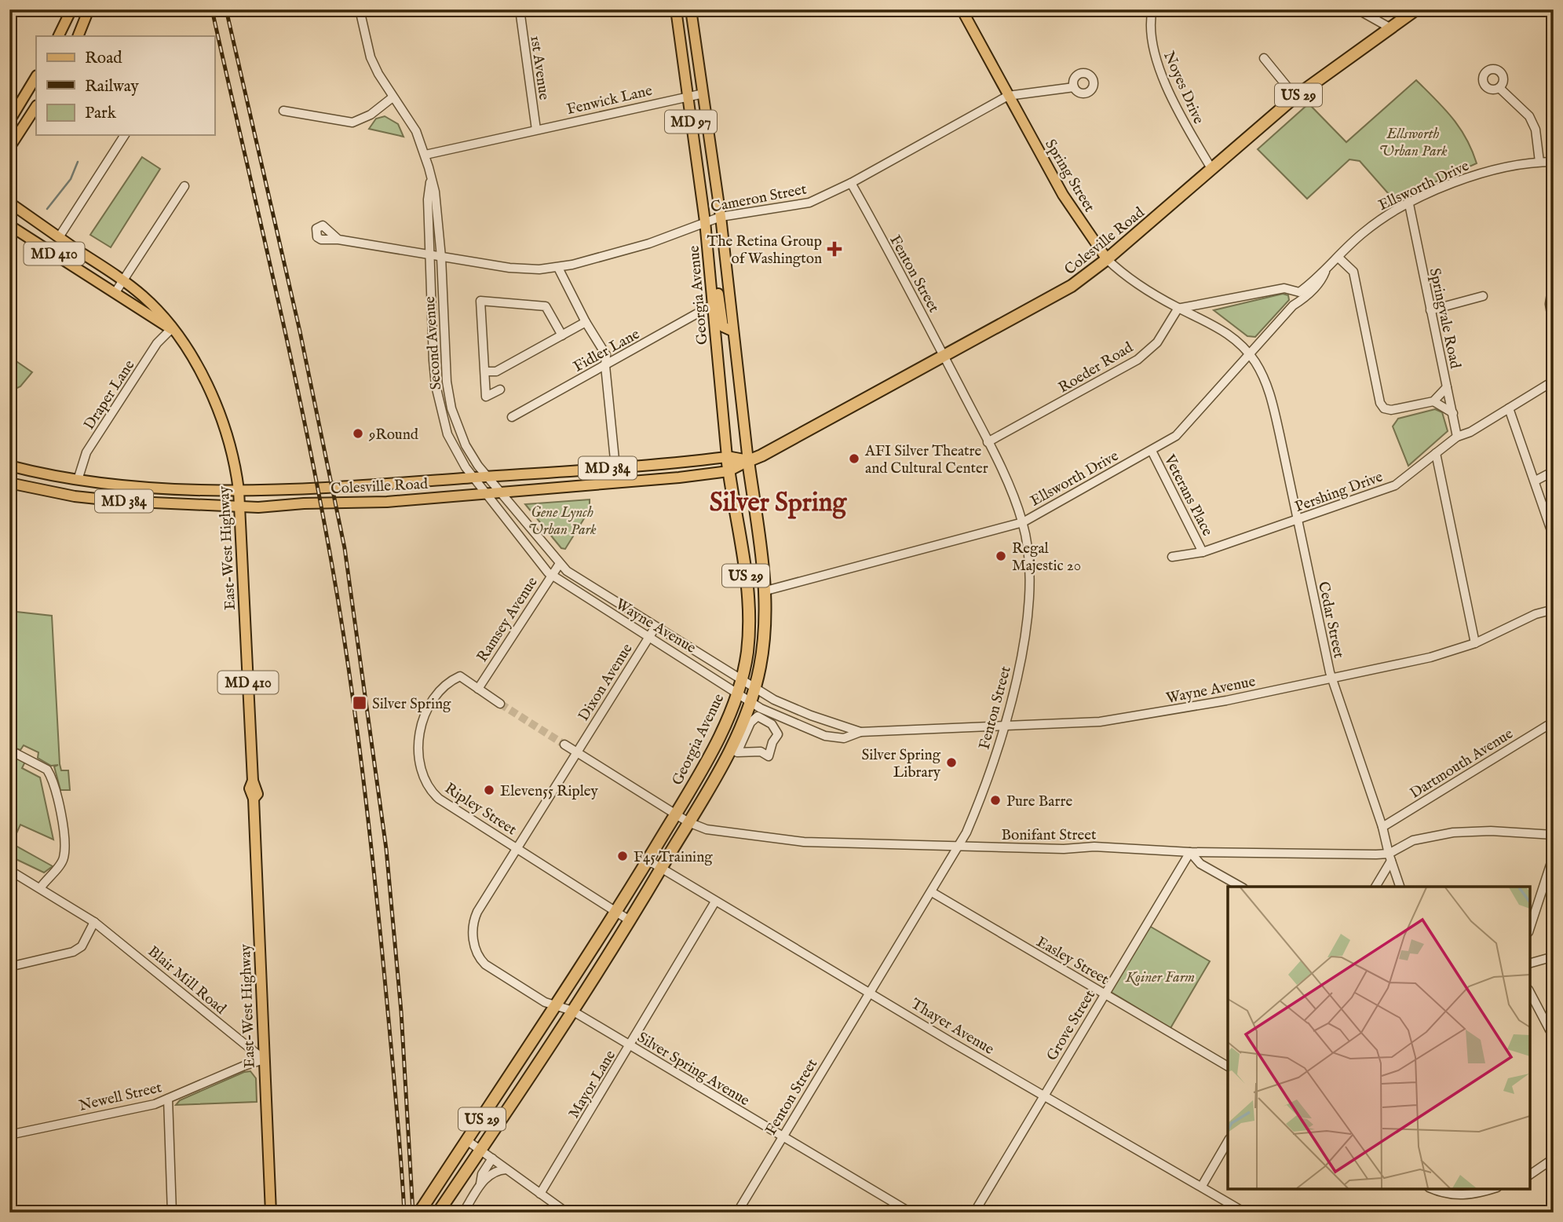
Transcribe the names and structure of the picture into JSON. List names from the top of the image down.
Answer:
{
  "streets": {
    "highway": ["US 29", "Colesville Road", "Georgia Avenue"],
    "main road": [
      "MD 97",
      "Spring Street",
      "MD 410",
      "MD 384",
      "East-West Highway"
    ],
    "street": [
      "1st Avenue",
      "Noyes Drive",
      "Fenwick Lane",
      "Ellsworth Drive",
      "Cameron Street",
      "Fenton Street",
      "Springvale Road",
      "Second Avenue",
      "Fidler Lane",
      "Roeder Road",
      "Draper Lane",
      "Pershing Drive",
      "Veterans Place",
      "Ramsey Avenue",
      "Cedar Street",
      "Wayne Avenue",
      "Dixon Avenue",
      "Dartmouth Avenue",
      "Ripley Street",
      "Bonifant Street",
      "Easley Street",
      "Blair Mill Road",
      "Grove Street",
      "Thayer Avenue",
      "Silver Spring Avenue",
      "Mayor Lane",
      "Newell Street"
    ]
  },
  "crossings": [
    ["1st Avenue", "Fenwick Lane"],
    ["Noyes Drive", "Colesville Road"],
    ["Fenwick Lane", "Georgia Avenue"],
    ["Fenwick Lane", "Second Avenue"],
    ["MD 97", "Georgia Avenue"],
    ["Spring Street", "Ellsworth Drive"],
    ["Spring Street", "Cameron Street"],
    ["Spring Street", "Colesville Road"],
    ["Spring Street", "Roeder Road"],
    ["Spring Street", "Cedar Street"],
    ["Ellsworth Drive", "Fenton Street"],
    ["Ellsworth Drive", "Georgia Avenue"],
    ["Ellsworth Drive", "Springvale Road"],
    ["Ellsworth Drive", "Roeder Road"],
    ["Ellsworth Drive", "Veterans Place"],
    ["Ellsworth Drive", "Cedar Street"],
    ["Cameron Street", "Fenton Street"],
    ["Cameron Street", "Georgia Avenue"],
    ["Cameron Street", "Second Avenue"],
    ["Colesville Road", "Fenton Street"],
    ["Colesville Road", "Georgia Avenue"],
    ["Colesville Road", "Second Avenue"],
    ["Colesville Road", "Draper Lane"],
    ["Colesville Road", "East-West Highway"],
    ["Colesville Road", "Wayne Avenue"],
    ["Fenton Street", "Roeder Road"],
    ["Fenton Street", "Wayne Avenue"],
    ["Fenton Street", "Bonifant Street"],
    ["Fenton Street", "Easley Street"],
    ["Fenton Street", "Thayer Avenue"],
    ["Fenton Street", "Silver Spring Avenue"],
    ["Georgia Avenue", "Fidler Lane"],
    ["Georgia Avenue", "Wayne Avenue"],
    ["Georgia Avenue", "Ripley Street"],
    ["Georgia Avenue", "Bonifant Street"],
    ["Georgia Avenue", "Thayer Avenue"],
    ["Georgia Avenue", "Silver Spring Avenue"],
    ["Springvale Road", "Pershing Drive"],
    ["Second Avenue", "Wayne Avenue"],
    ["Draper Lane", "East-West Highway"],
    ["Pershing Drive", "Veterans Place"],
    ["Pershing Drive", "Cedar Street"],
    ["East-West Highway", "Blair Mill Road"],
    ["East-West Highway", "Newell Street"],
    ["Ramsey Avenue", "Wayne Avenue"],
    ["Ramsey Avenue", "Ripley Street"],
    ["Cedar Street", "Wayne Avenue"],
    ["Cedar Street", "Dartmouth Avenue"],
    ["Cedar Street", "Bonifant Street"],
    ["Wayne Avenue", "Dixon Avenue"],
    ["Dixon Avenue", "Ripley Street"],
    ["Dixon Avenue", "Bonifant Street"],
    ["Dixon Avenue", "Silver Spring Avenue"],
    ["Bonifant Street", "Grove Street"],
    ["Easley Street", "Grove Street"],
    ["Blair Mill Road", "Newell Street"],
    ["Grove Street", "Thayer Avenue"],
    ["Thayer Avenue", "Mayor Lane"],
    ["Silver Spring Avenue", "Mayor Lane"]
  ],
  "districts": ["Silver Spring"],
  "parks": ["Ellsworth Urban Park", "Gene Lynch Urban Park", "Koiner Farm"],
  "places": {
    "health": ["The Retina Group of Washington"],
    "other": [
      "9Round",
      "AFI Silver Theatre and Cultural Center",
      "Regal Majestic 20",
      "Silver Spring Library",
      "Eleven55 Ripley",
      "Pure Barre",
      "F45 Training"
    ],
    "transit": ["Silver Spring"]
  },
  "legend": ["Road", "Railway", "Park"]
}
